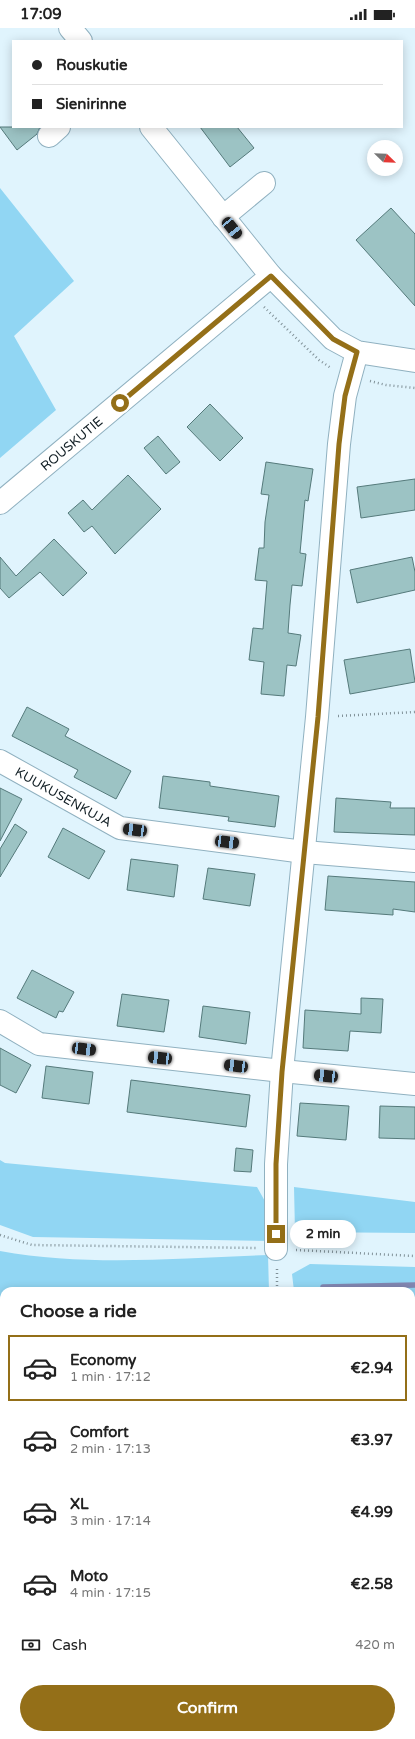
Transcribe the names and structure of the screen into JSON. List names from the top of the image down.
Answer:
{
  "streets": {
    "street": ["ROUSKUTIE", "KUUKUSENKUJA"]
  },
  "north": "bottom right",
  "page": {
    "status": "17:09",
    "banner": ["Rouskutie", "Sienirinne"],
    "bubble": "2 min",
    "heading": "Choose a ride",
    "list": [
      {
        "name": "Economy",
        "note": "1 min · 17:12",
        "value": "€2.94"
      },
      {
        "name": "Comfort",
        "note": "2 min · 17:13",
        "value": "€3.97"
      },
      {
        "name": "XL",
        "note": "3 min · 17:14",
        "value": "€4.99"
      },
      {
        "name": "Moto",
        "note": "4 min · 17:15",
        "value": "€2.58"
      }
    ],
    "pay": ["Cash", "420 m"],
    "buttons": "Confirm"
  }
}
